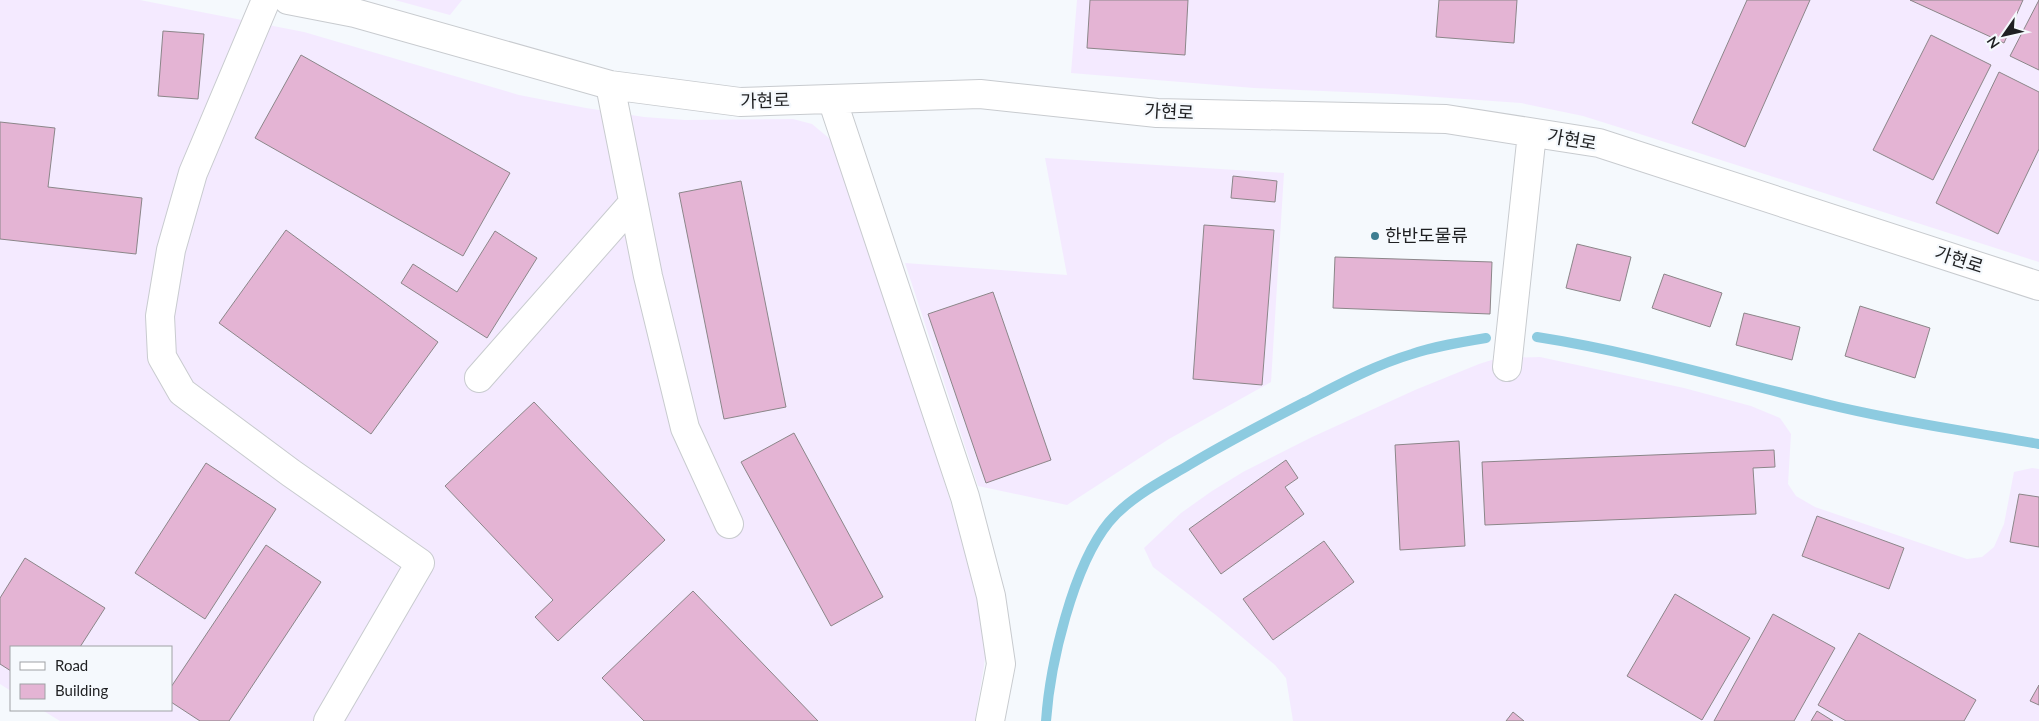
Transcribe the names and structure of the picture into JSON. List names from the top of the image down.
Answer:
{
  "streets": {
    "street": ["가현로"]
  },
  "places": ["한반도물류"],
  "legend": ["Road", "Building"],
  "north": "bottom left"
}
